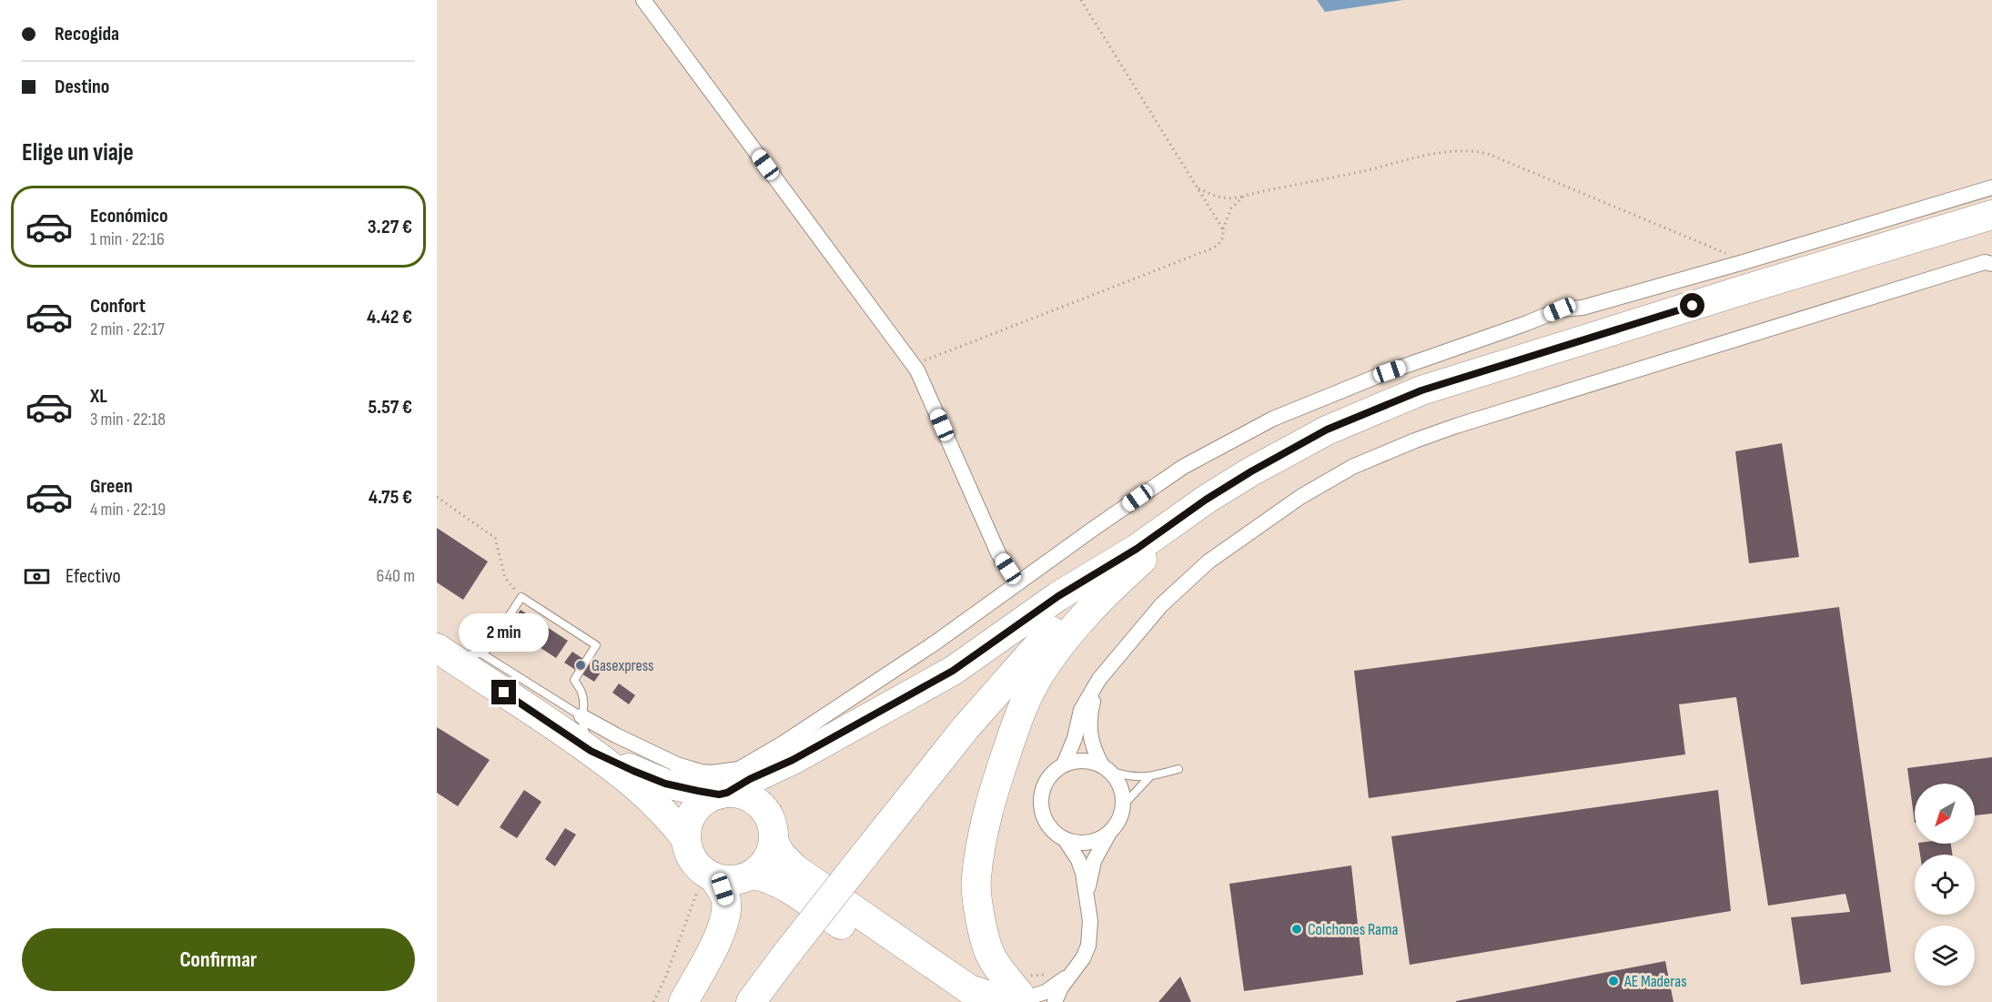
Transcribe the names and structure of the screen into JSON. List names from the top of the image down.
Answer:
{
  "places": ["Gasexpress", "Colchones Rama", "AE Maderas"],
  "north": "bottom left",
  "page": {
    "banner": ["Recogida", "Destino"],
    "heading": "Elige un viaje",
    "list": [
      {
        "name": "Económico",
        "note": "1 min · 22:16",
        "value": "3.27 €"
      },
      {
        "name": "Confort",
        "note": "2 min · 22:17",
        "value": "4.42 €"
      },
      {
        "name": "XL",
        "note": "3 min · 22:18",
        "value": "5.57 €"
      },
      {
        "name": "Green",
        "note": "4 min · 22:19",
        "value": "4.75 €"
      }
    ],
    "pay": ["Efectivo", "640 m"],
    "bubble": "2 min",
    "buttons": "Confirmar"
  }
}
